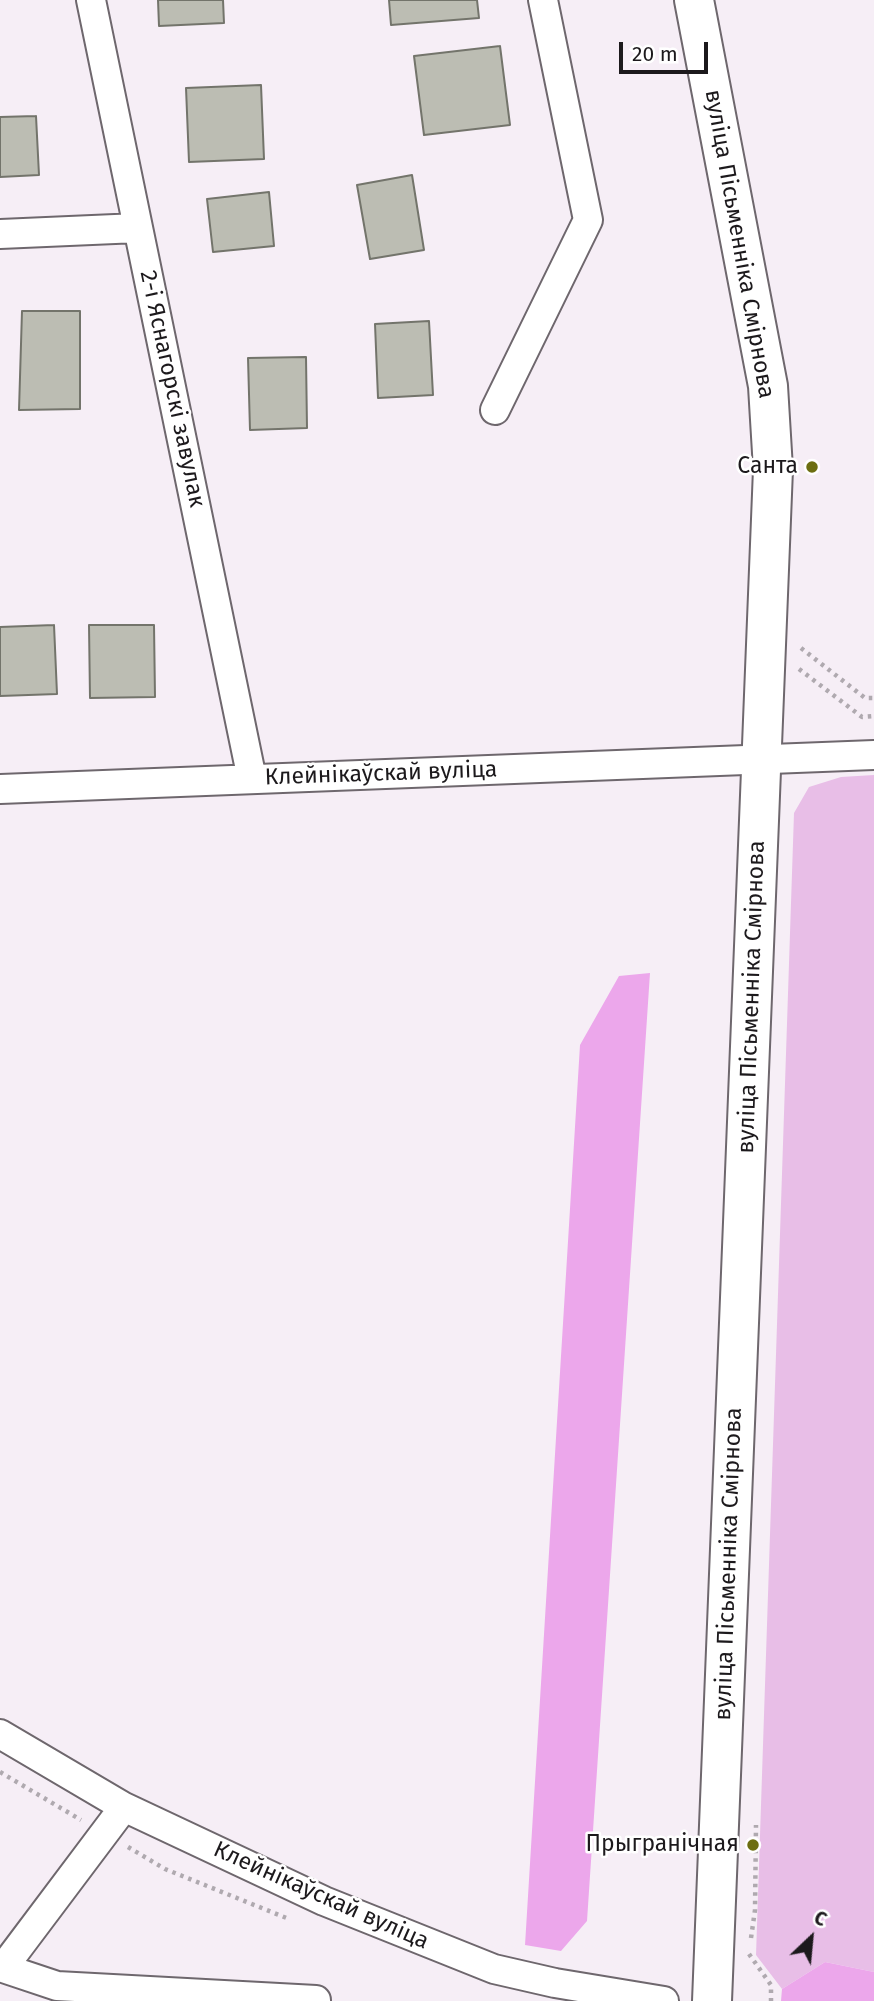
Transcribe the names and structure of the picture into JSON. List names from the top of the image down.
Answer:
{
  "streets": {
    "main road": ["вуліца Пісьменніка Смірнова"],
    "street": ["2-і Яснагорскі завулак", "Клейнікаўскай вуліца"]
  },
  "crossings": [
    ["вуліца Пісьменніка Смірнова", "Клейнікаўскай вуліца"],
    ["2-і Яснагорскі завулак", "Клейнікаўскай вуліца"]
  ],
  "places": ["Санта", "Прыгранічная"],
  "scale_bar": "20 m",
  "north": "top right"
}
